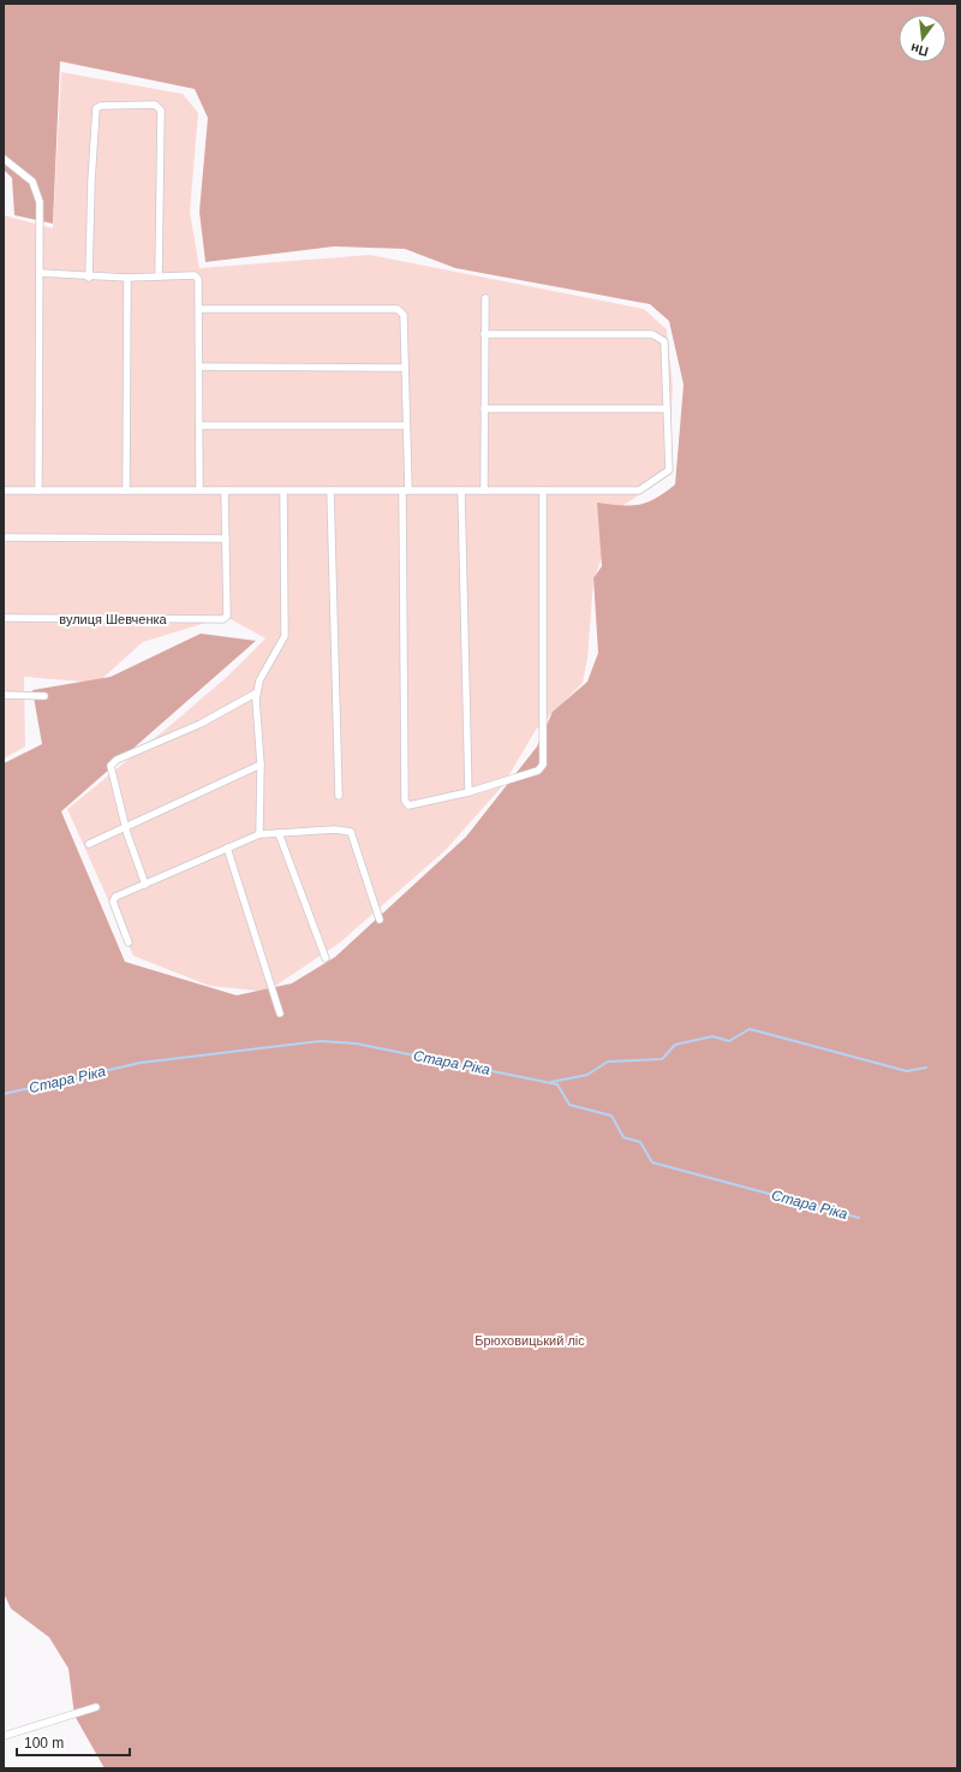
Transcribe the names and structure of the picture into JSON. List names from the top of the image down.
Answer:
{
  "streets": {
    "street": ["вулиця Шевченка"]
  },
  "water": ["Стара Ріка"],
  "parks": ["Брюховицький ліс"],
  "scale_bar": "100 m",
  "north": "bottom"
}
